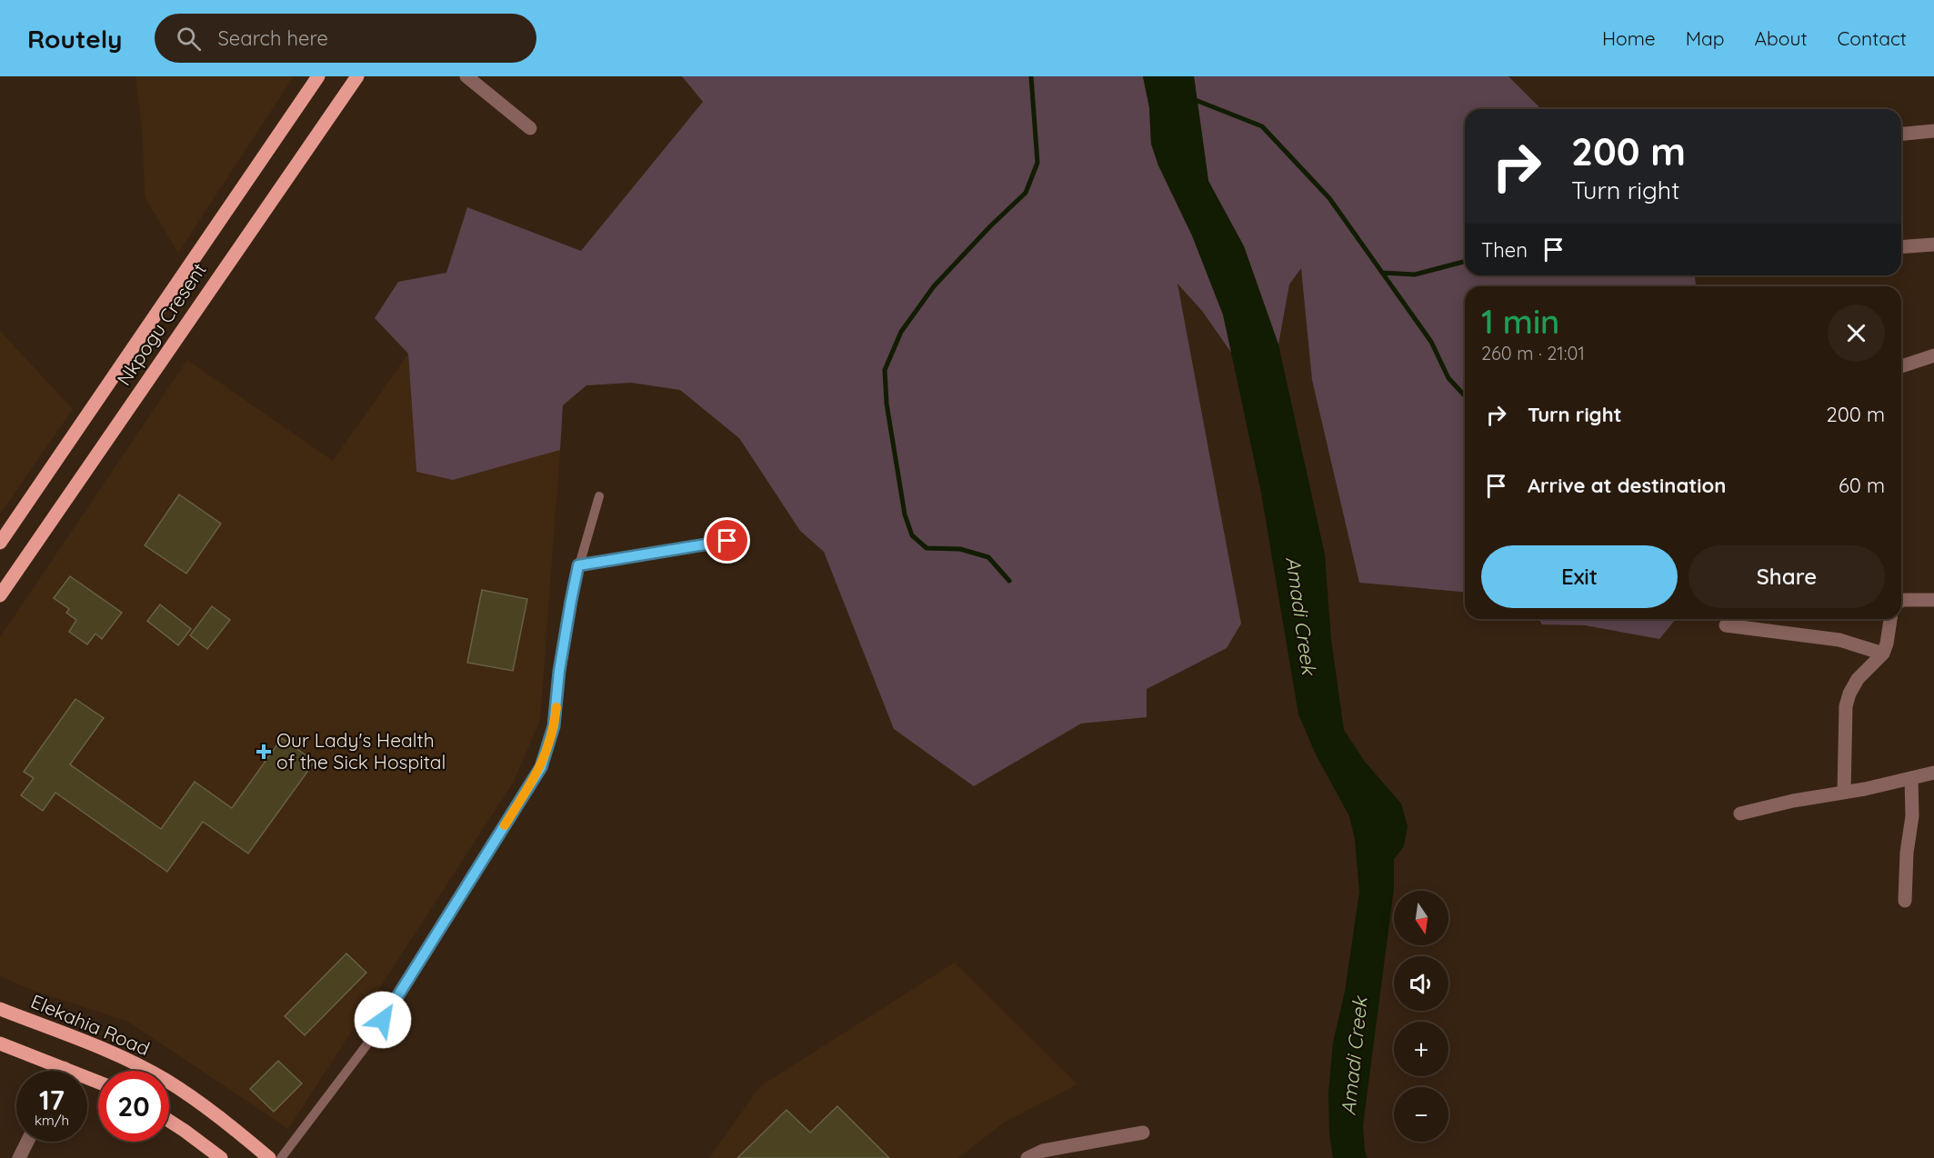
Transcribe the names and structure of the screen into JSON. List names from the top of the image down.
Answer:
{
  "streets": {
    "main road": ["Nkpogu Cresent", "Elekahia Road"]
  },
  "water": ["Amadi Creek"],
  "places": {
    "health": ["Our Lady's Health of the Sick Hospital"]
  },
  "north": "bottom",
  "page": {
    "header": "Routely",
    "search": "Search here",
    "nav": [
      "Home",
      "Map",
      "About",
      "Contact"
    ],
    "turn": ["200 m", "Turn right"],
    "then": "Then",
    "heading": ["1 min", "260 m · 21:01"],
    "list": [
      {
        "name": "Turn right",
        "value": "200 m"
      },
      {
        "name": "Arrive at destination",
        "value": "60 m"
      }
    ],
    "buttons": ["Exit", "Share"],
    "map_buttons": ["+", "−"],
    "speed": "17 km/h",
    "limit": "20"
  }
}
